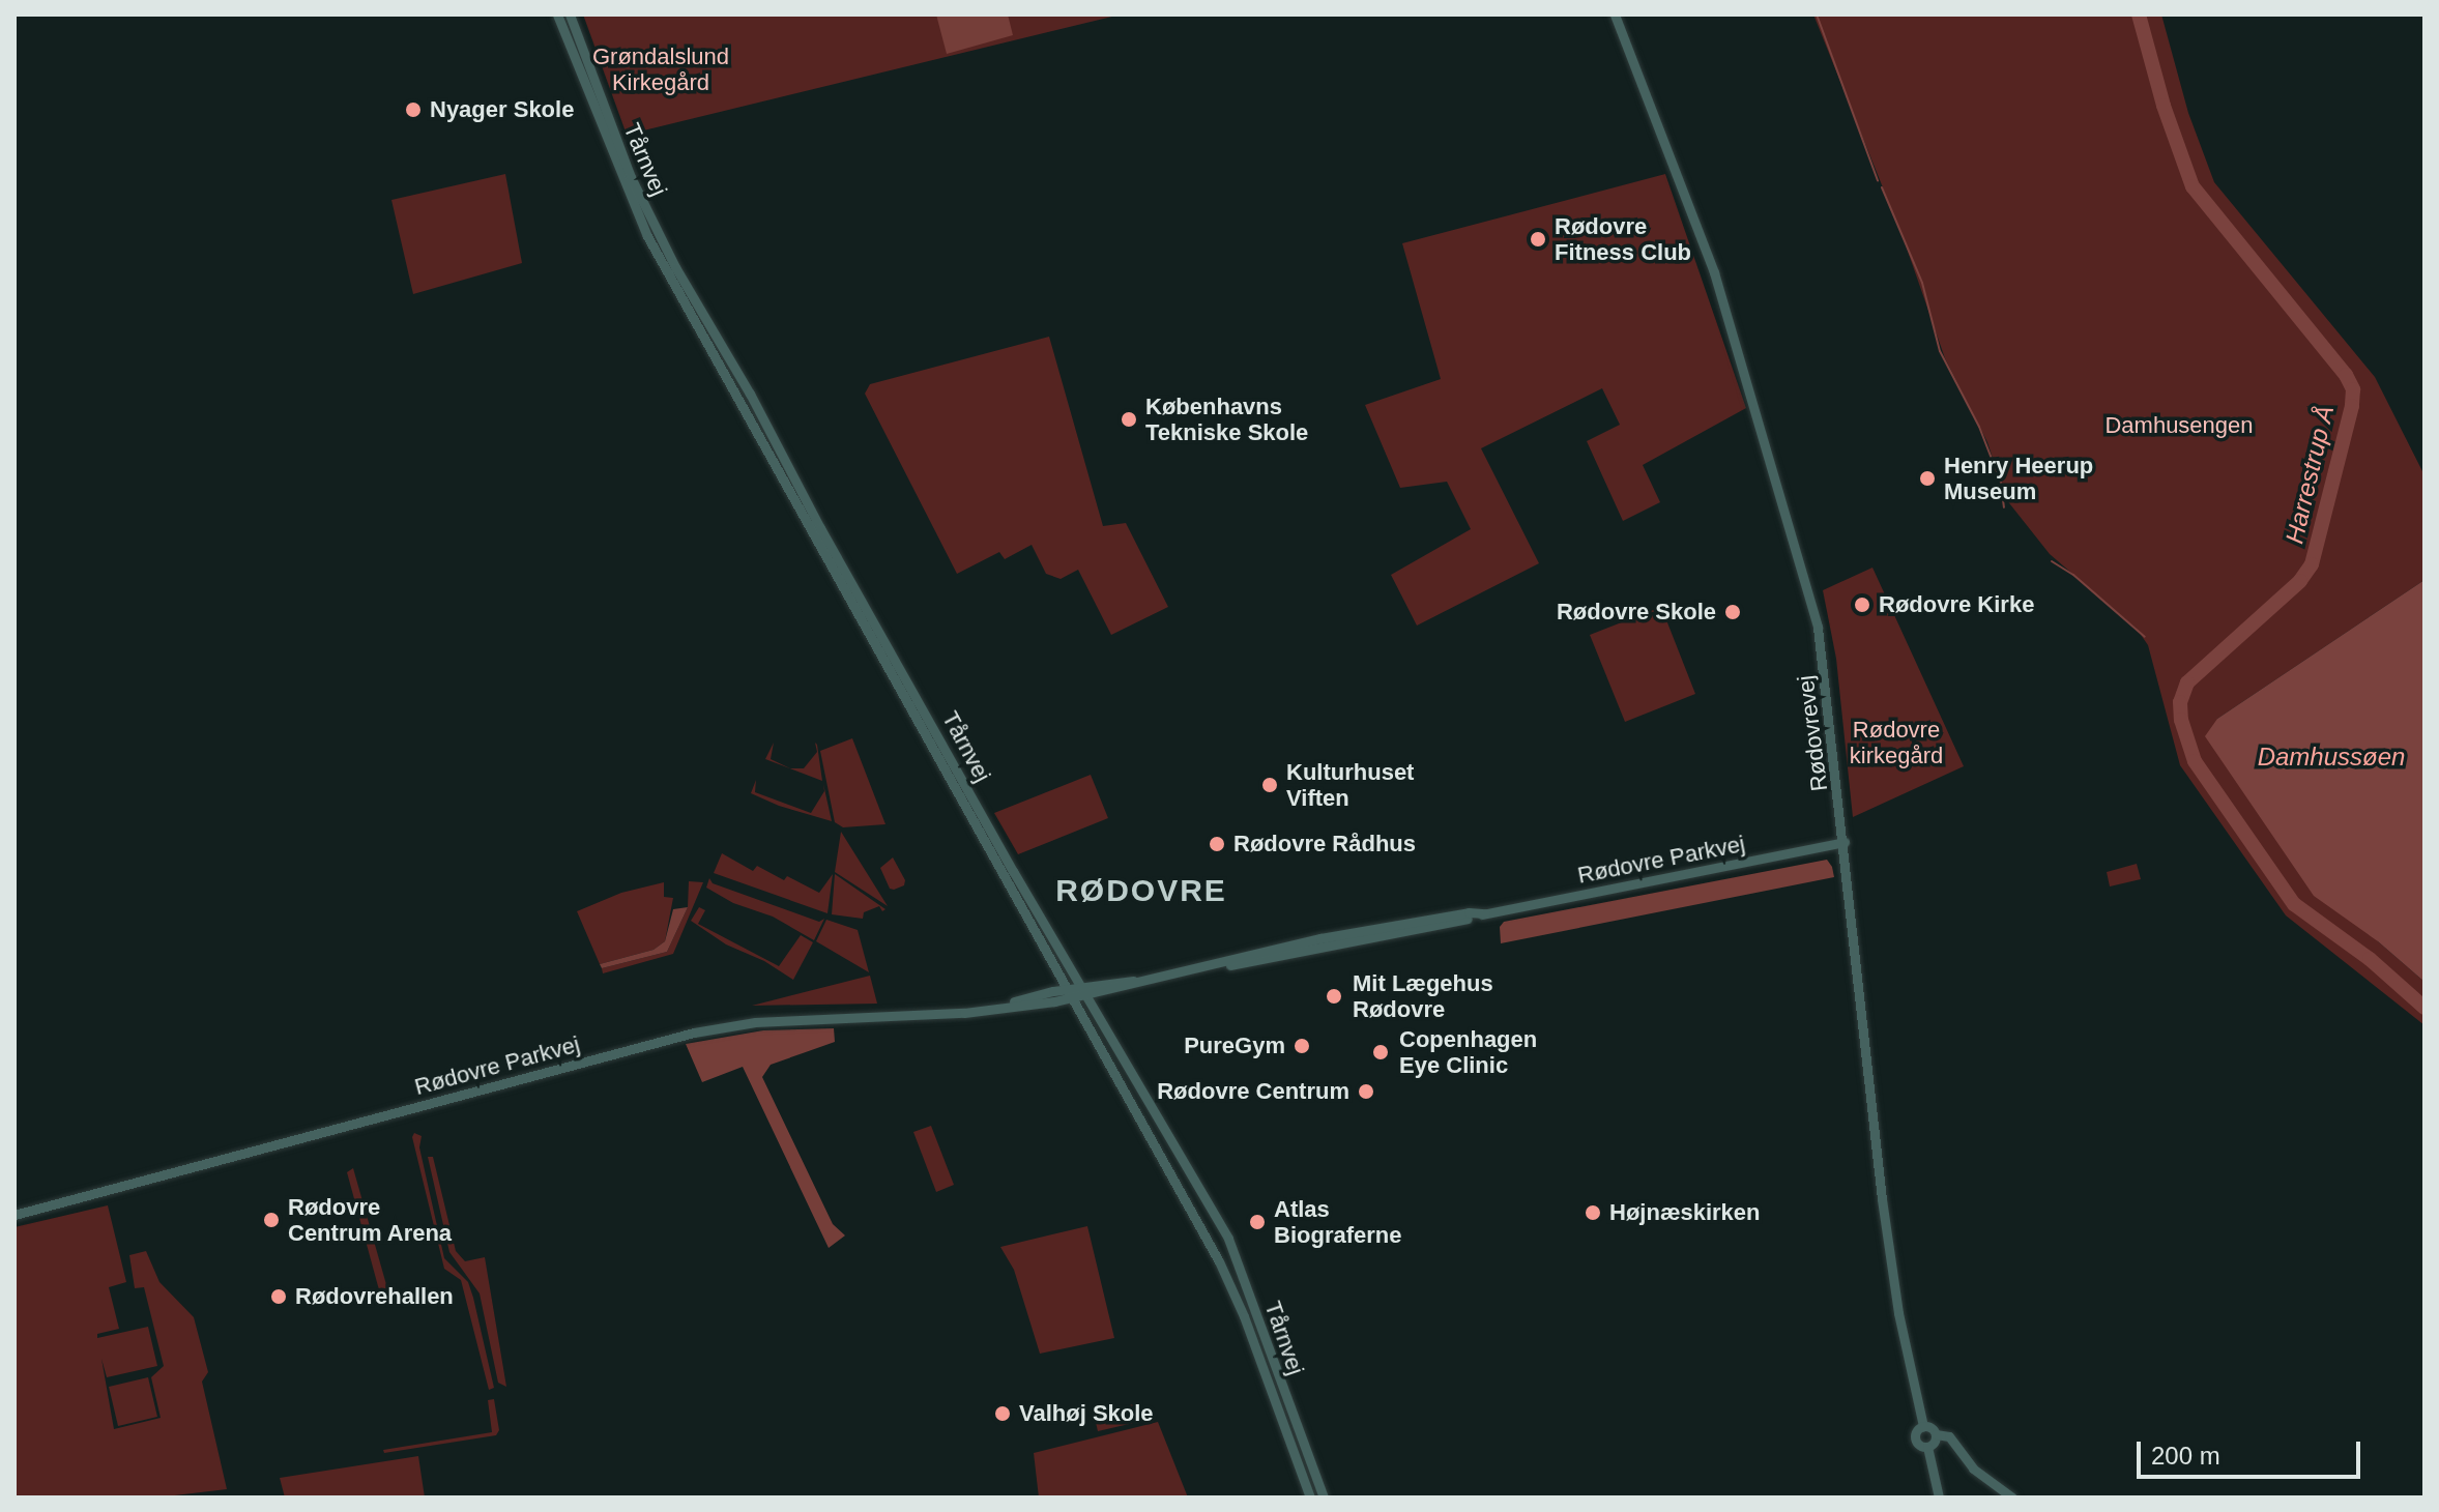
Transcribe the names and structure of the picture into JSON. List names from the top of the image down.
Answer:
{
  "streets": {
    "street": ["Tårnvej", "Rødovrevej", "Rødovre Parkvej"]
  },
  "crossings": [
    ["Tårnvej", "Rødovre Parkvej"],
    ["Rødovrevej", "Rødovre Parkvej"]
  ],
  "districts": ["RØDOVRE"],
  "water": ["Harrestrup Å", "Damhussøen"],
  "parks": ["Grøndalslund Kirkegård", "Damhusengen", "Rødovre kirkegård"],
  "places": [
    "Nyager Skole",
    "Rødovre Fitness Club",
    "Københavns Tekniske Skole",
    "Henry Heerup Museum",
    "Rødovre Kirke",
    "Rødovre Skole",
    "Kulturhuset Viften",
    "Rødovre Rådhus",
    "Mit Lægehus Rødovre",
    "PureGym",
    "Copenhagen Eye Clinic",
    "Rødovre Centrum",
    "Højnæskirken",
    "Rødovre Centrum Arena",
    "Atlas Biograferne",
    "Rødovrehallen",
    "Valhøj Skole"
  ],
  "scale_bar": "200 m"
}
